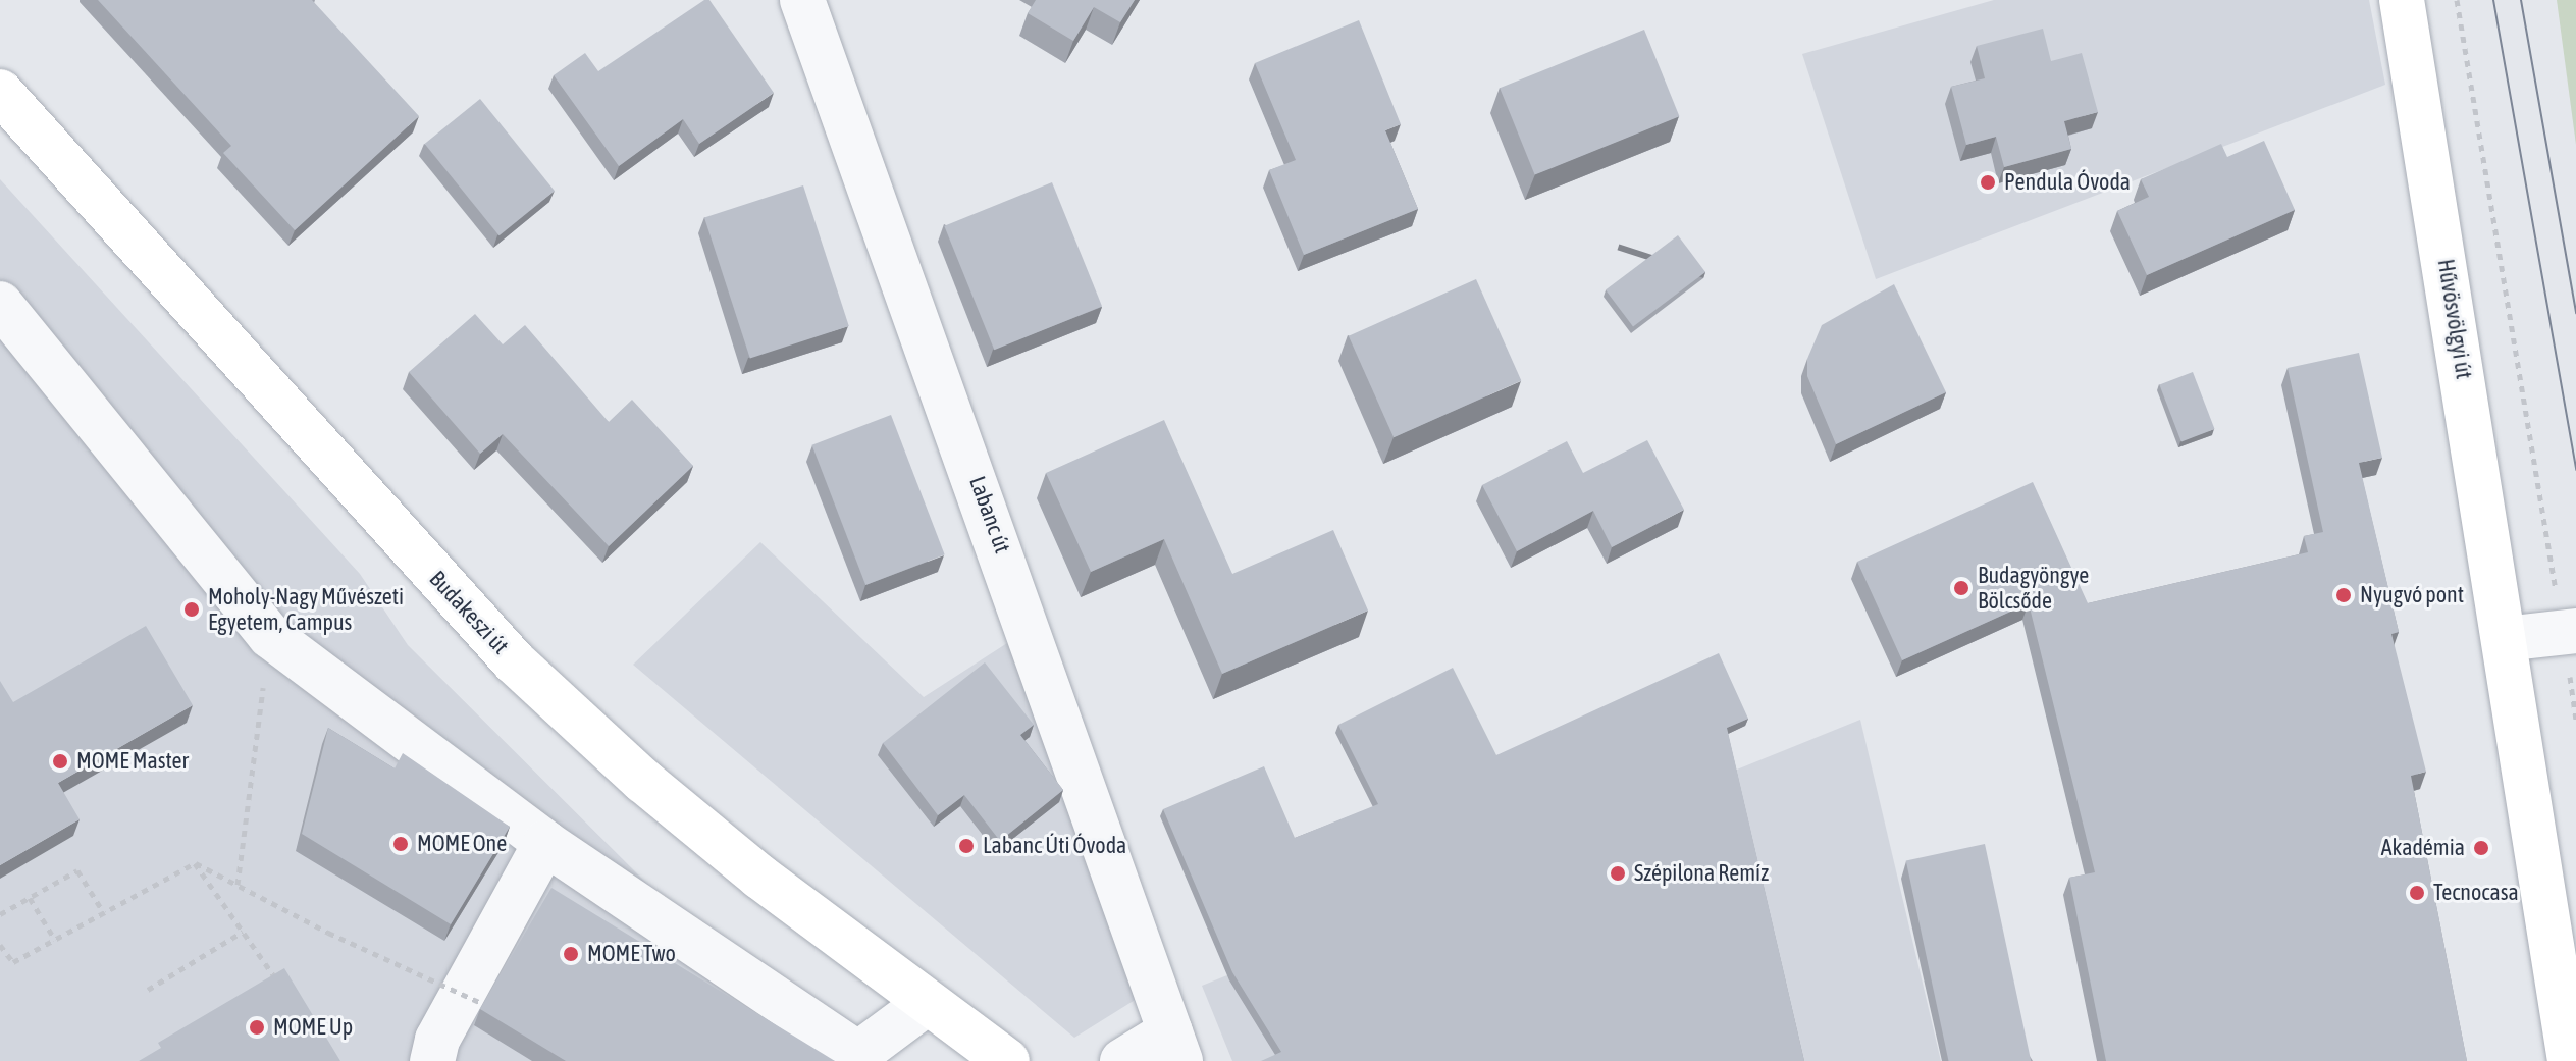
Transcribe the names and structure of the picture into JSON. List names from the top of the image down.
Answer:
{
  "streets": {
    "main road": ["Hűvösvölgyi út", "Budakeszi út"],
    "street": ["Labanc út"]
  },
  "places": [
    "Pendula Óvoda",
    "Budagyöngye Bölcsőde",
    "Nyugvó pont",
    "Moholy-Nagy Művészeti Egyetem, Campus",
    "MOME Master",
    "MOME One",
    "Labanc Úti Óvoda",
    "Akadémia",
    "Szépilona Remíz",
    "Tecnocasa",
    "MOME Two",
    "MOME Up"
  ]
}
